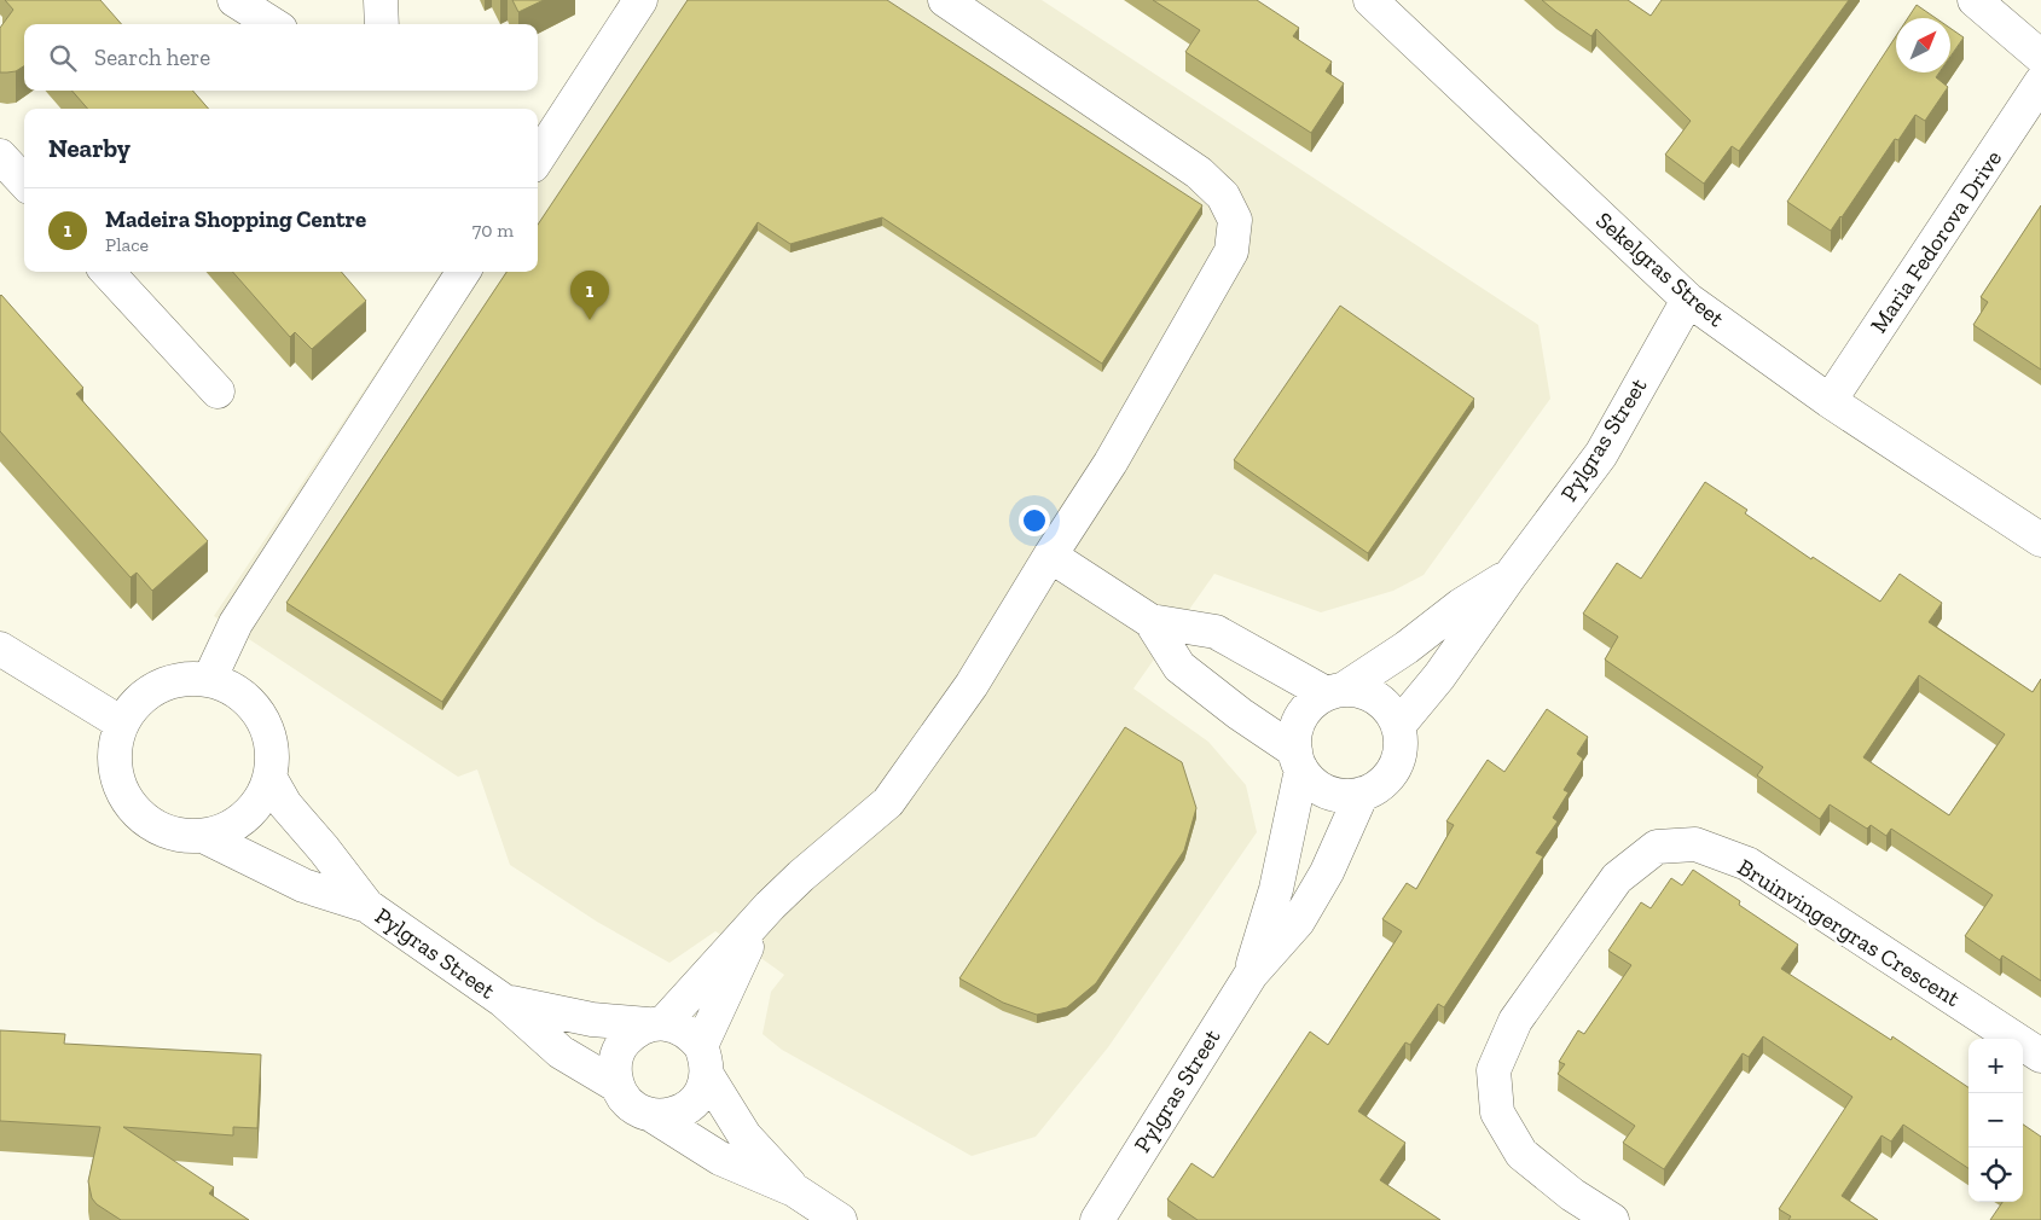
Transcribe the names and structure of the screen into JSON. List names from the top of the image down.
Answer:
{
  "streets": {
    "street": [
      "Maria Fedorova Drive",
      "Sekelgras Street",
      "Pylgras Street",
      "Bruinvingergras Crescent"
    ]
  },
  "crossings": [
    ["Maria Fedorova Drive", "Sekelgras Street"],
    ["Sekelgras Street", "Pylgras Street"]
  ],
  "north": "top right",
  "page": {
    "search": "Search here",
    "heading": "Nearby",
    "list": [
      {
        "mark": "1",
        "name": "Madeira Shopping Centre",
        "note": "Place",
        "value": "70 m"
      }
    ],
    "pins": "1",
    "map_buttons": ["+", "−"]
  }
}
